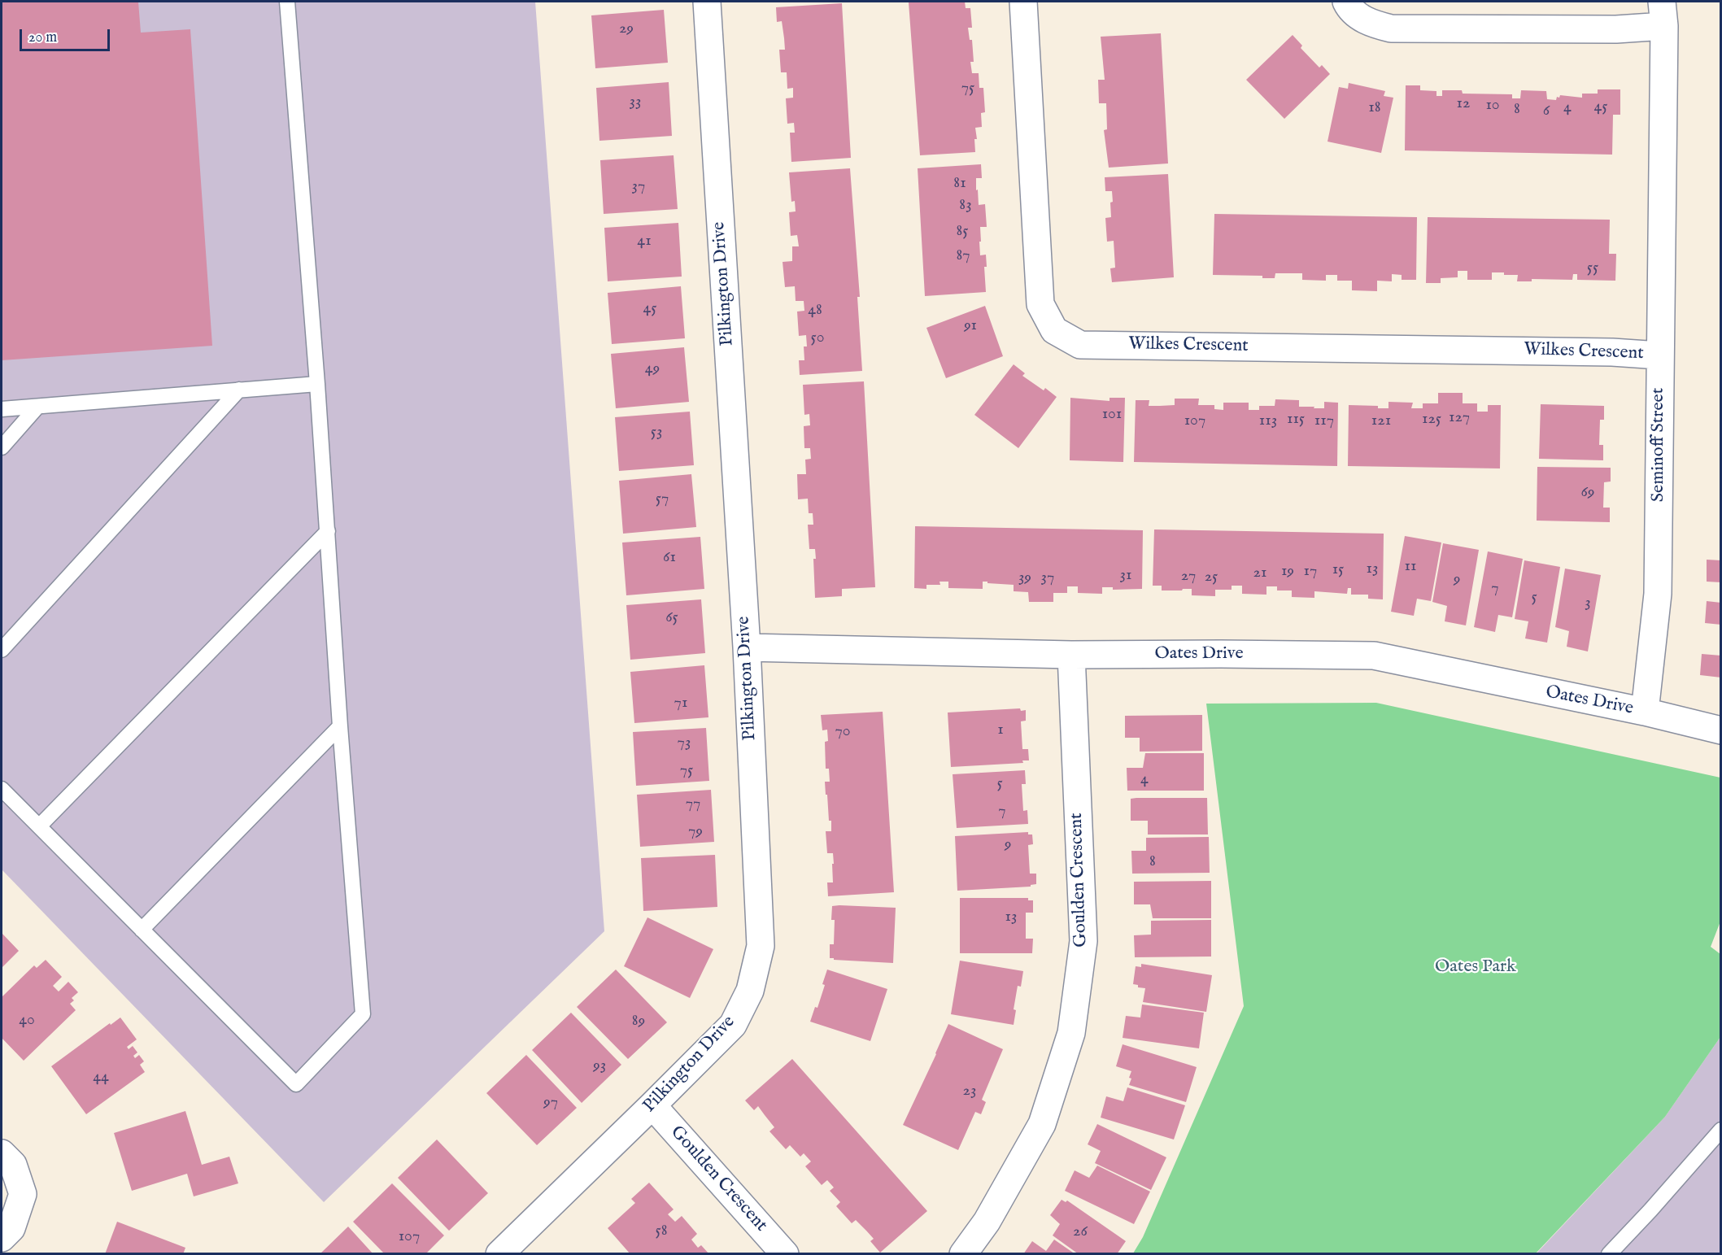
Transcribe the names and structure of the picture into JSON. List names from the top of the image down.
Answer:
{
  "streets": {
    "street": [
      "Pilkington Drive",
      "Wilkes Crescent",
      "Seminoff Street",
      "Oates Drive",
      "Goulden Crescent"
    ]
  },
  "crossings": [
    ["Pilkington Drive", "Oates Drive"],
    ["Pilkington Drive", "Goulden Crescent"],
    ["Wilkes Crescent", "Seminoff Street"],
    ["Seminoff Street", "Oates Drive"],
    ["Oates Drive", "Goulden Crescent"]
  ],
  "parks": ["Oates Park"],
  "house_numbers": [
    "29",
    "75",
    "33",
    "12",
    "10",
    "45",
    "18",
    "4",
    "8",
    "6",
    "81",
    "37",
    "83",
    "85",
    "41",
    "87",
    "55",
    "45",
    "48",
    "91",
    "50",
    "49",
    "101",
    "127",
    "115",
    "125",
    "107",
    "113",
    "117",
    "121",
    "53",
    "69",
    "57",
    "61",
    "11",
    "13",
    "15",
    "19",
    "17",
    "21",
    "31",
    "27",
    "25",
    "39",
    "37",
    "9",
    "7",
    "5",
    "3",
    "65",
    "71",
    "1",
    "70",
    "73",
    "75",
    "4",
    "5",
    "77",
    "7",
    "79",
    "9",
    "8",
    "13",
    "40",
    "89",
    "93",
    "44",
    "23",
    "97",
    "58",
    "26",
    "107"
  ],
  "scale_bar": "20 m"
}
